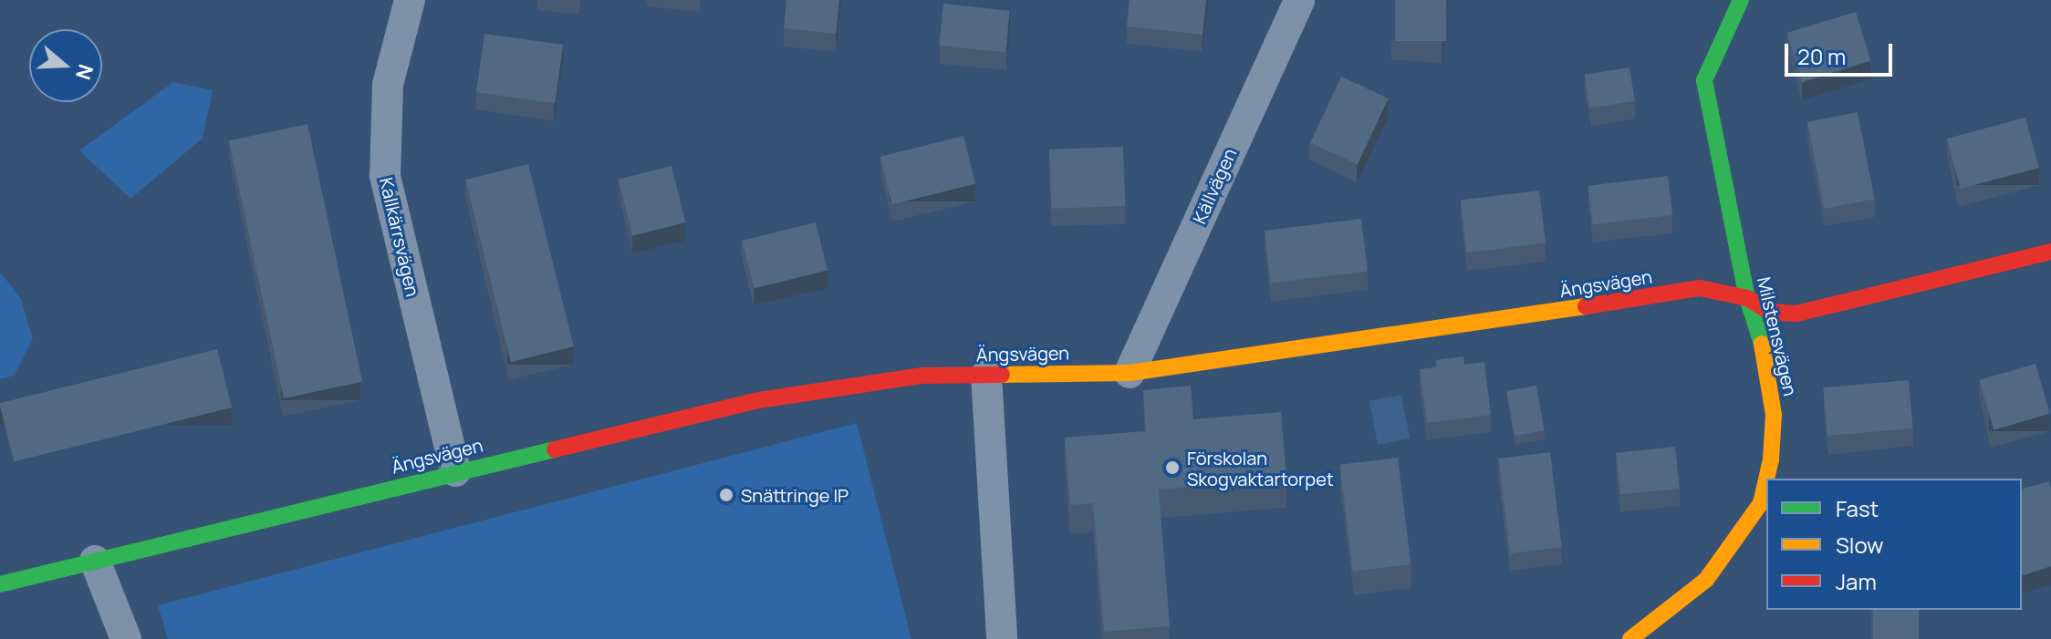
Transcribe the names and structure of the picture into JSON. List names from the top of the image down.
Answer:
{
  "streets": {
    "street": [
      "Källvägen",
      "Kallkärrsvägen",
      "Ängsvägen",
      "Milstensvägen"
    ]
  },
  "crossings": [
    ["Källvägen", "Ängsvägen"],
    ["Kallkärrsvägen", "Ängsvägen"],
    ["Ängsvägen", "Milstensvägen"]
  ],
  "places": ["Förskolan Skogvaktartorpet", "Snättringe IP"],
  "legend": ["Fast", "Slow", "Jam"],
  "scale_bar": "20 m",
  "north": "right"
}
